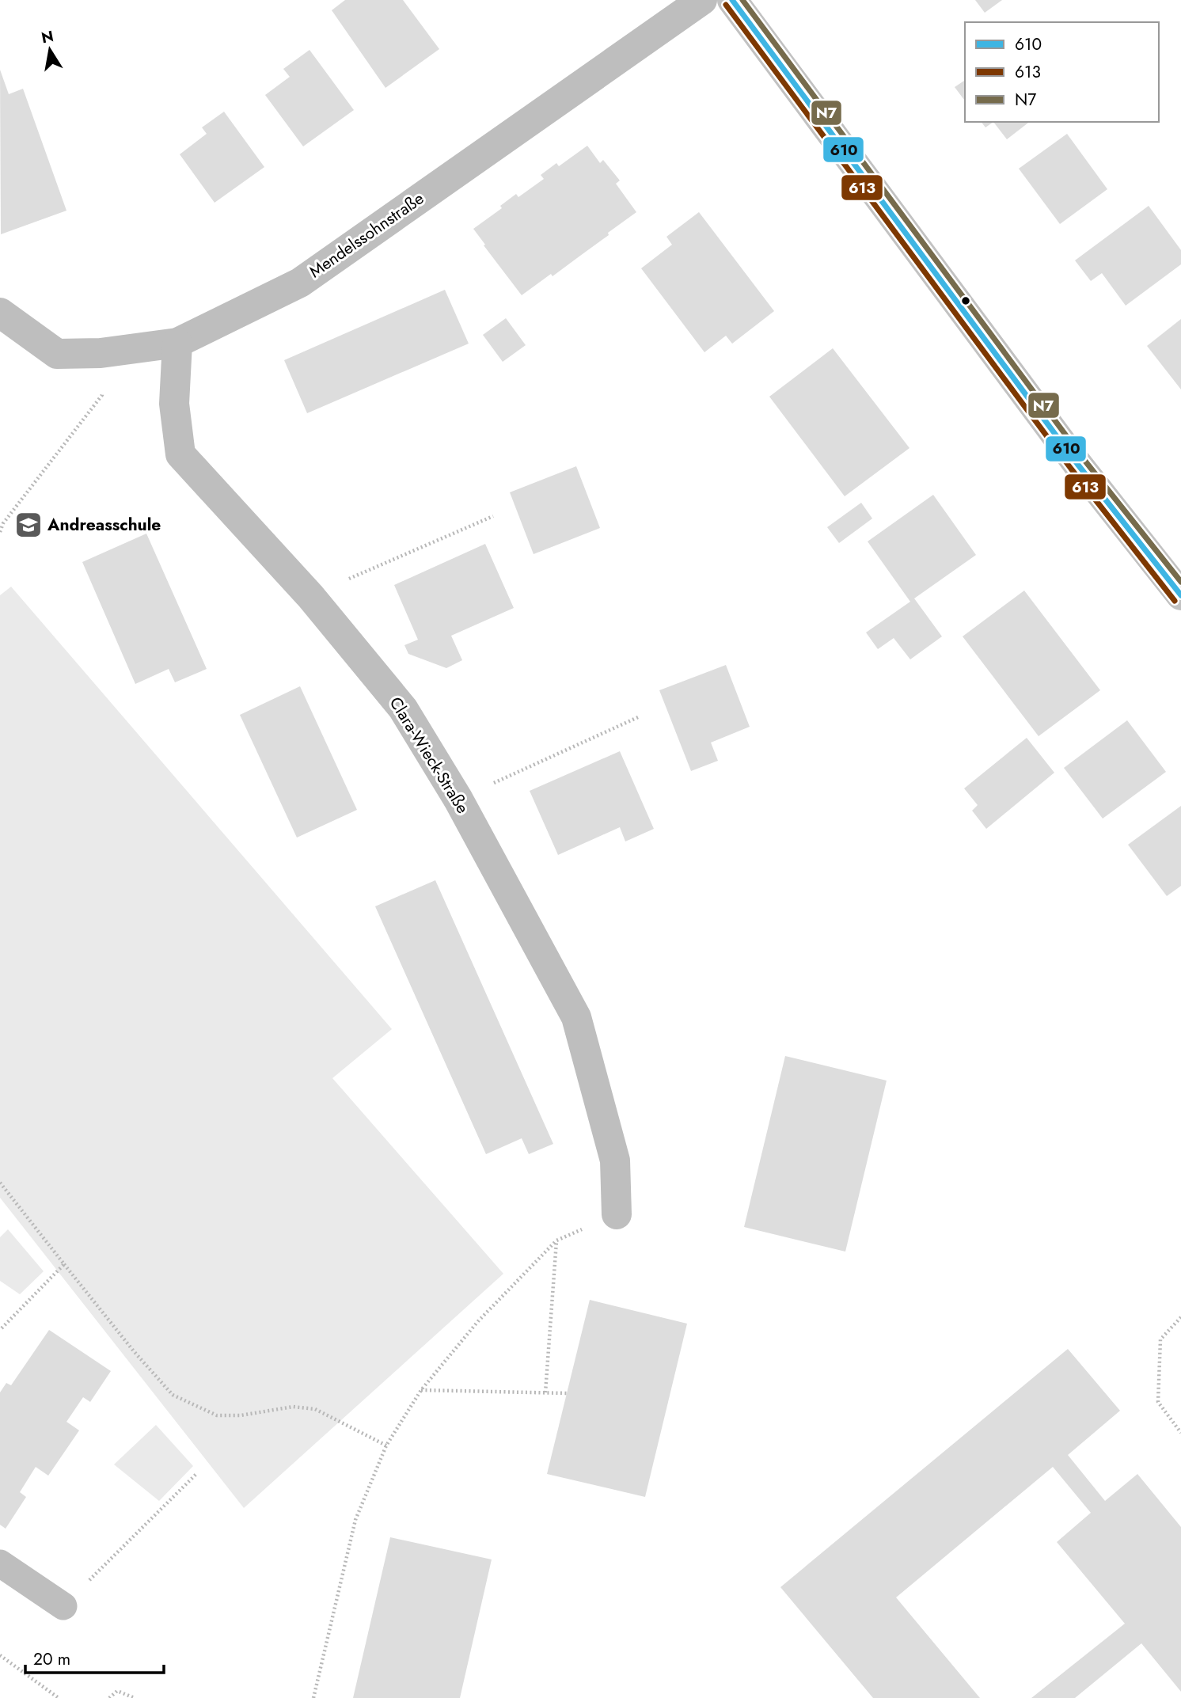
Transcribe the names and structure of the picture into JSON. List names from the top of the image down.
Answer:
{
  "streets": {
    "street": ["Mendelssohnstraße", "Clara-Wieck-Straße"]
  },
  "crossings": [
    ["Mendelssohnstraße", "Clara-Wieck-Straße"]
  ],
  "places": {
    "school or university": ["Andreasschule"]
  },
  "lines": ["transit line 610", "transit line N7", "transit line 613"],
  "legend": ["610", "613", "N7"],
  "scale_bar": "20 m",
  "north": "top"
}
